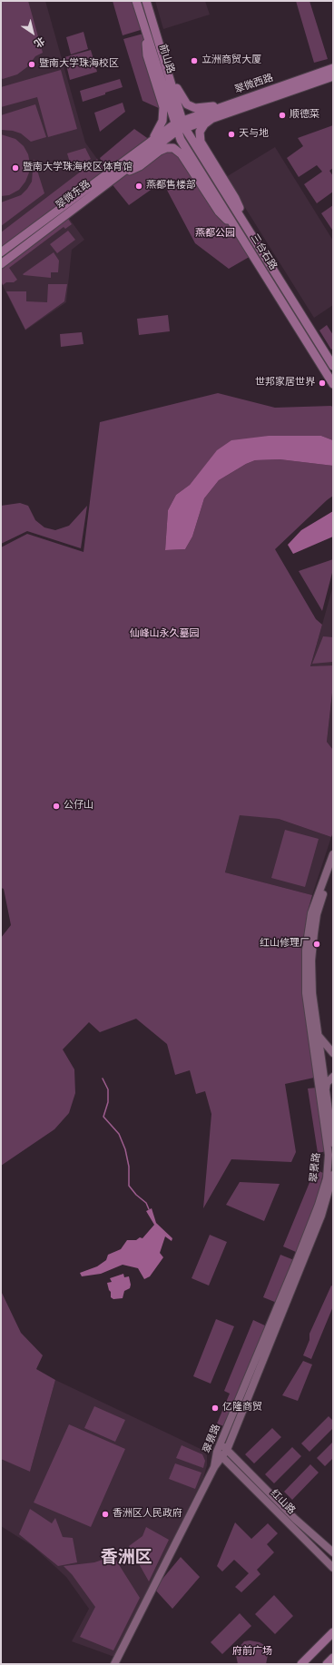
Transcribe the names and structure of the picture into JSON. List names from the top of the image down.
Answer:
{
  "streets": {
    "main road": [
      "前山路",
      "翠微西路",
      "翠微东路",
      "三台石路",
      "翠景路",
      "红山路"
    ]
  },
  "crossings": [
    ["前山路", "翠微西路"],
    ["前山路", "翠微东路"],
    ["前山路", "三台石路"],
    ["翠微西路", "翠微东路"],
    ["翠微西路", "三台石路"],
    ["翠微东路", "三台石路"],
    ["翠景路", "红山路"]
  ],
  "districts": ["香洲区"],
  "parks": ["燕都公园", "仙峰山永久墓园", "府前广场"],
  "places": [
    "立洲商贸大厦",
    "暨南大学珠海校区",
    "顺德菜",
    "天与地",
    "暨南大学珠海校区体育馆",
    "燕都售楼部",
    "世邦家居世界",
    "公仔山",
    "红山修理厂",
    "亿隆商贸",
    "香洲区人民政府"
  ],
  "north": "bottom right"
}
